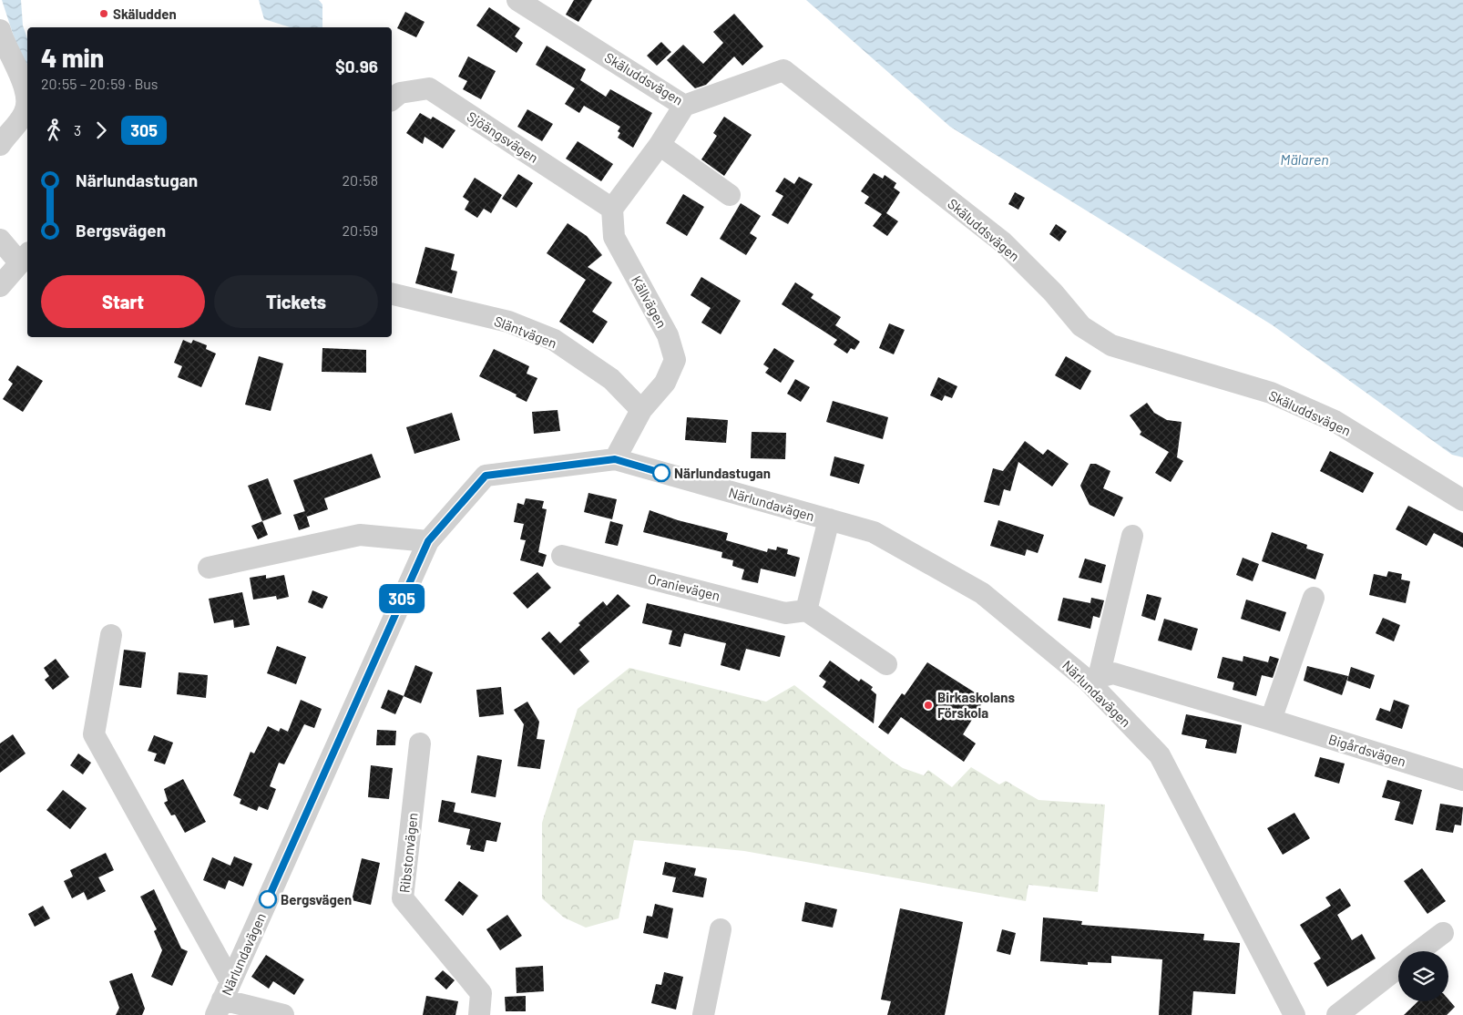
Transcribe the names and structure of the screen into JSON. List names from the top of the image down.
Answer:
{
  "streets": {
    "street": [
      "Skäluddsvägen",
      "Sjöängsvägen",
      "Källvägen",
      "Släntvägen",
      "Närlundavägen",
      "Oranievägen",
      "Bigårdsvägen",
      "Ribstonvägen"
    ]
  },
  "crossings": [
    ["Sjöängsvägen", "Källvägen"],
    ["Källvägen", "Släntvägen"],
    ["Källvägen", "Närlundavägen"],
    ["Närlundavägen", "Bigårdsvägen"]
  ],
  "water": ["Mälaren"],
  "places": [
    "Skäludden",
    "Närlundastugan",
    "Birkaskolans Förskola",
    "Bergsvägen"
  ],
  "lines": ["bus line 305"],
  "page": {
    "on_map": "305",
    "heading": ["4 min", "20:55 – 20:59 · Bus", "$0.96"],
    "legs": ["3", "305"],
    "list": [
      {
        "name": "Närlundastugan",
        "value": "20:58"
      },
      {
        "name": "Bergsvägen",
        "value": "20:59"
      }
    ],
    "buttons": ["Start", "Tickets"]
  }
}
